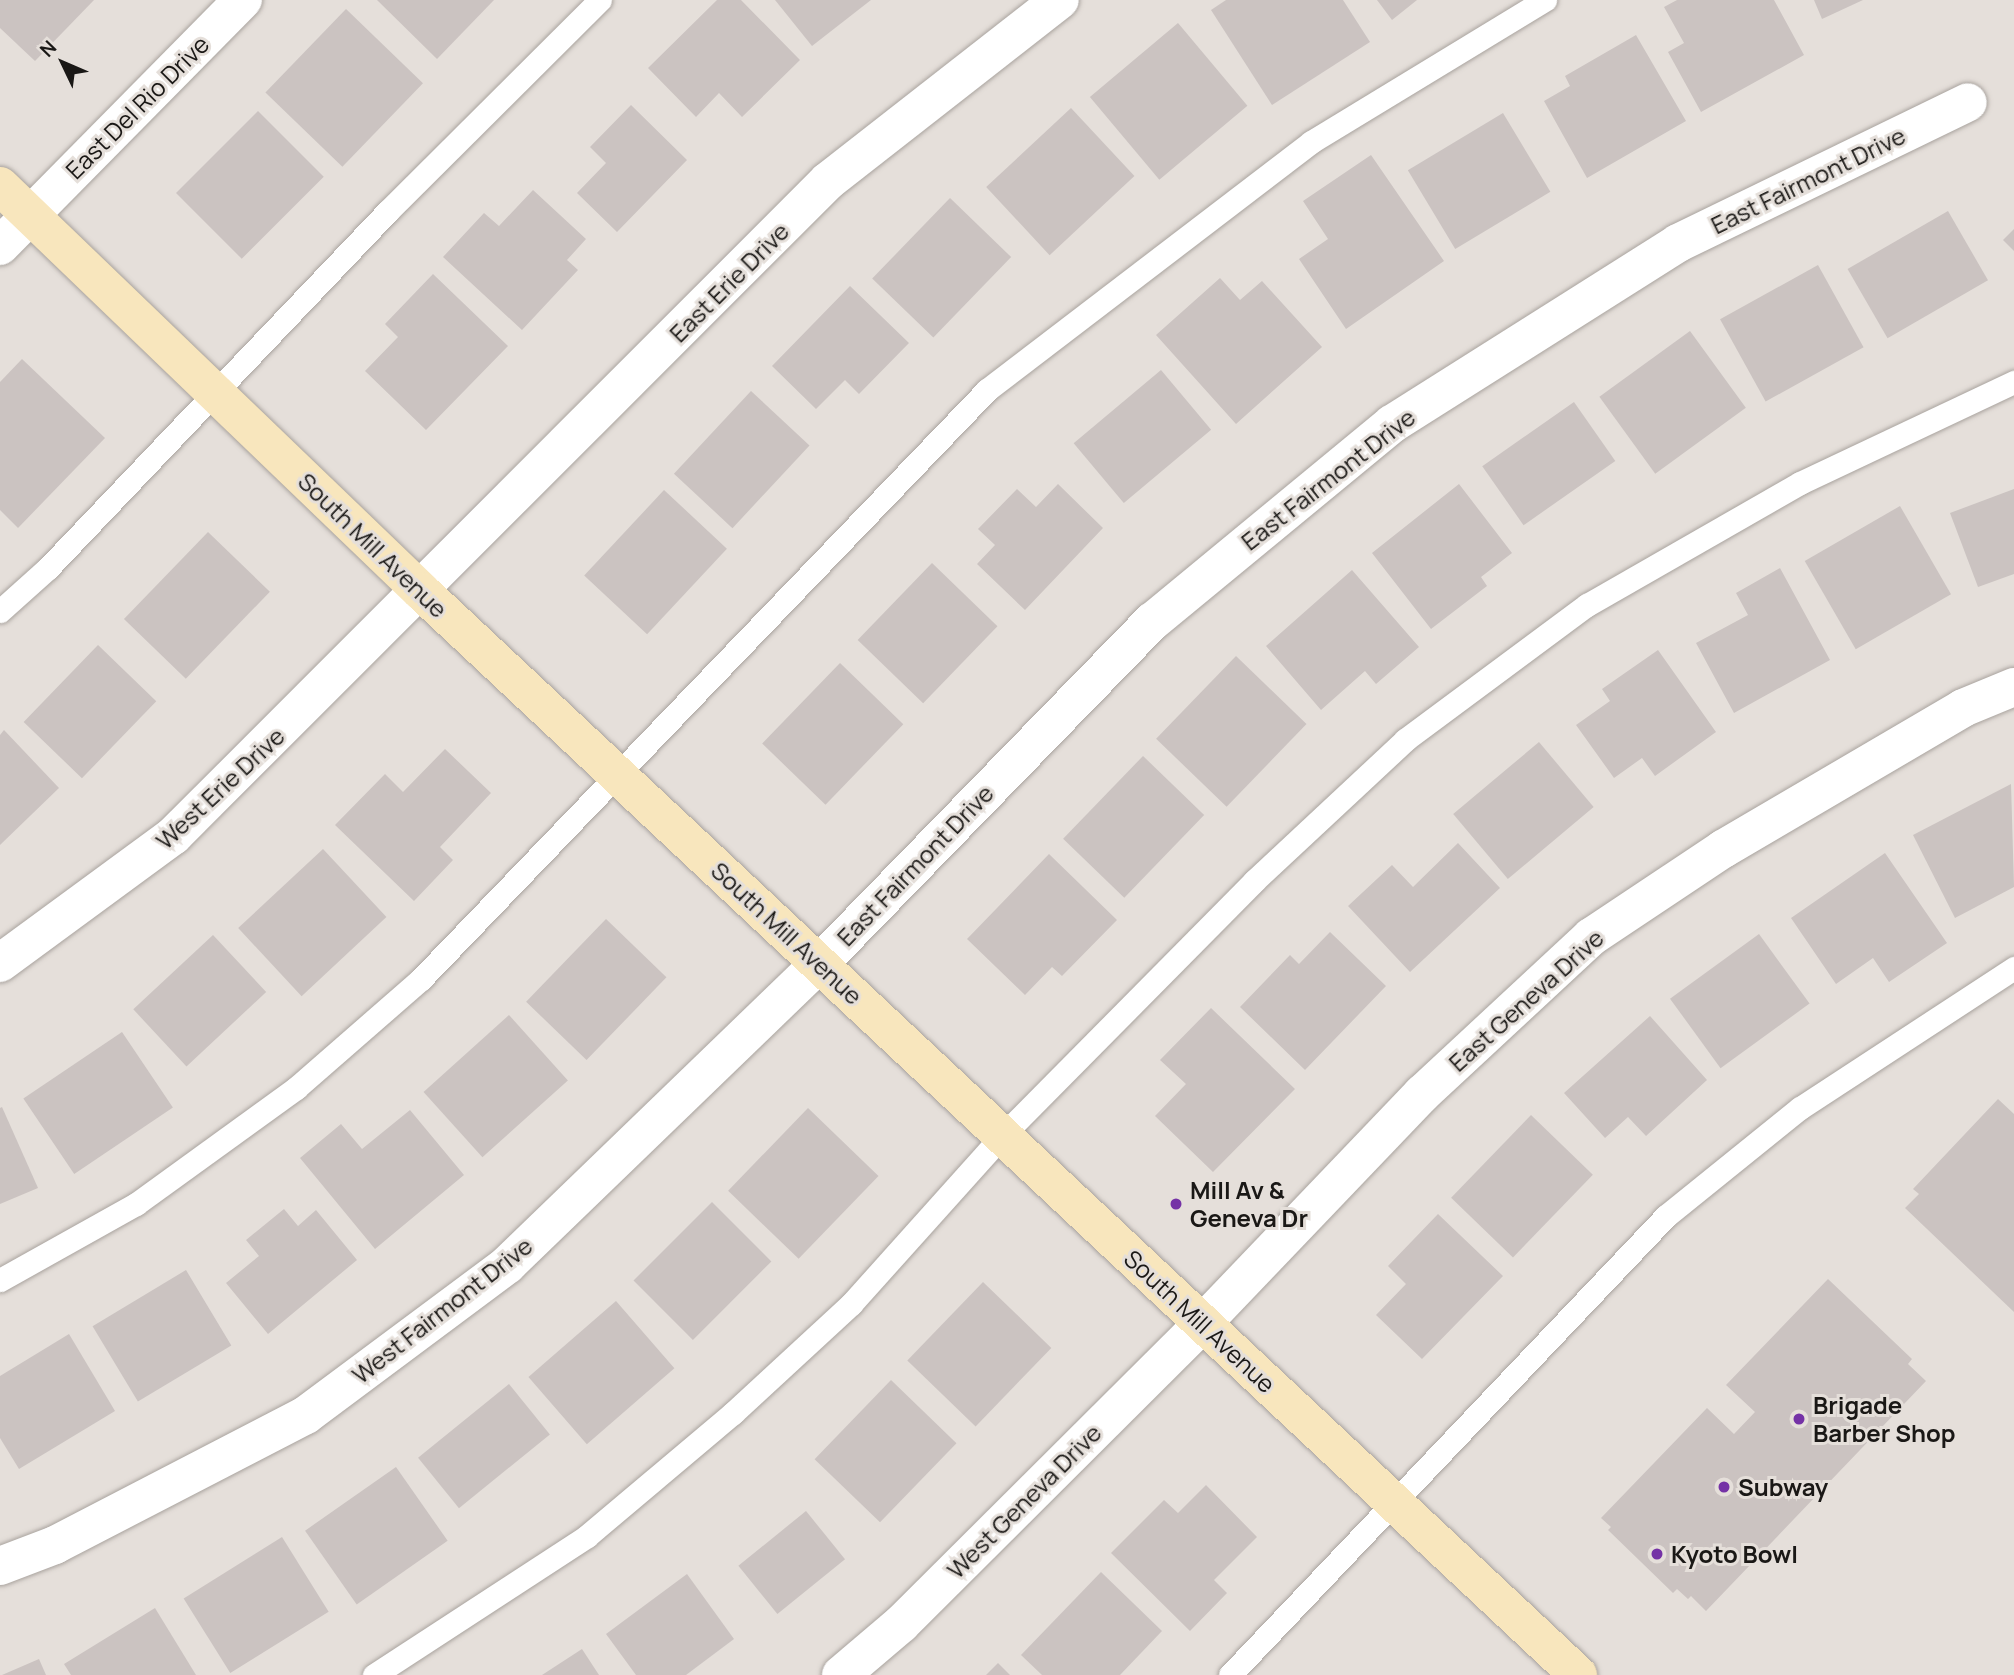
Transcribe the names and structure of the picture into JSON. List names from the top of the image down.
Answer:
{
  "streets": {
    "main road": ["South Mill Avenue"],
    "street": [
      "East Del Rio Drive",
      "East Fairmont Drive",
      "East Erie Drive",
      "West Erie Drive",
      "East Geneva Drive",
      "West Fairmont Drive",
      "West Geneva Drive"
    ]
  },
  "crossings": [
    ["East Del Rio Drive", "South Mill Avenue"],
    ["East Fairmont Drive", "South Mill Avenue"],
    ["East Fairmont Drive", "West Fairmont Drive"],
    ["East Erie Drive", "South Mill Avenue"],
    ["East Erie Drive", "West Erie Drive"],
    ["South Mill Avenue", "West Erie Drive"],
    ["South Mill Avenue", "East Geneva Drive"],
    ["South Mill Avenue", "West Fairmont Drive"],
    ["South Mill Avenue", "West Geneva Drive"],
    ["East Geneva Drive", "West Geneva Drive"]
  ],
  "places": [
    "Mill Av & Geneva Dr",
    "Brigade Barber Shop",
    "Subway",
    "Kyoto Bowl"
  ],
  "north": "top left"
}
